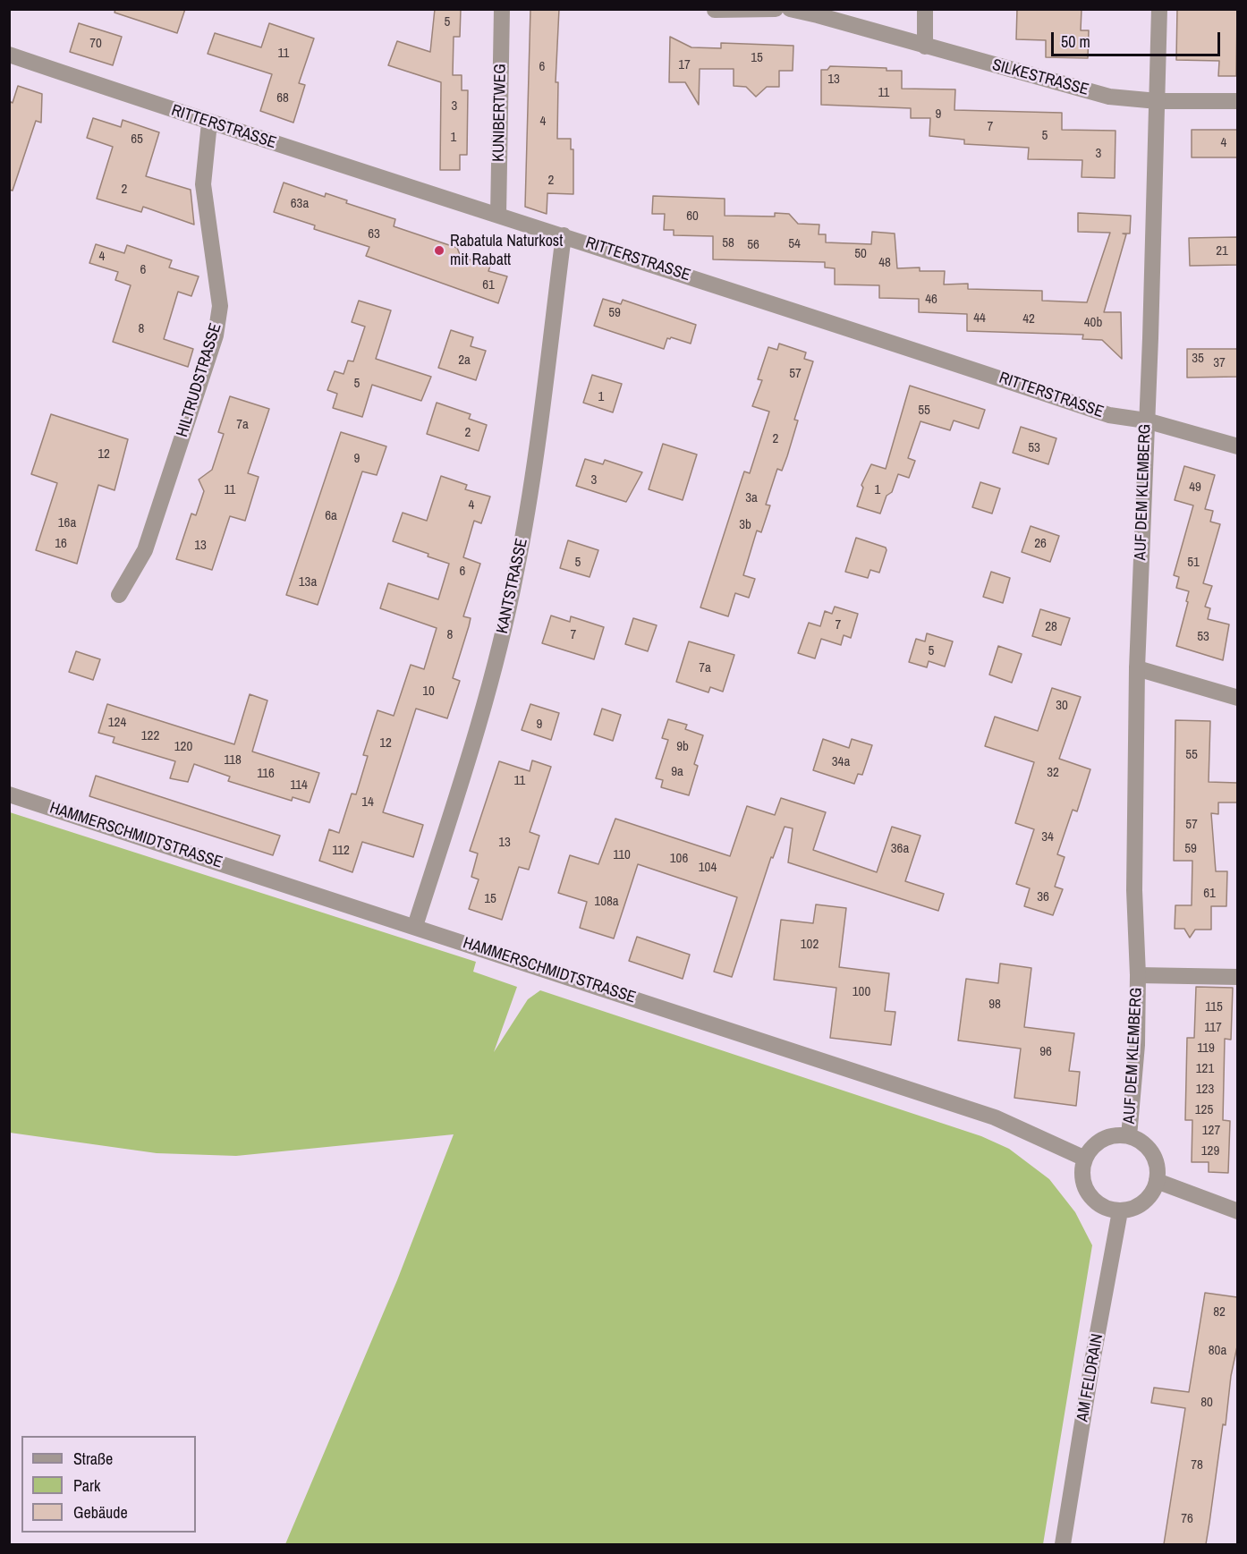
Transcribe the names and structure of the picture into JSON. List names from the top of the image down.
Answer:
{
  "streets": {
    "street": [
      "SILKESTRASSE",
      "KUNIBERTWEG",
      "RITTERSTRASSE",
      "HILTRUDSTRASSE",
      "AUF DEM KLEMBERG",
      "KANTSTRASSE",
      "HAMMERSCHMIDTSTRASSE",
      "AM FELDRAIN"
    ]
  },
  "crossings": [
    ["SILKESTRASSE", "AUF DEM KLEMBERG"],
    ["KUNIBERTWEG", "RITTERSTRASSE"],
    ["RITTERSTRASSE", "HILTRUDSTRASSE"],
    ["RITTERSTRASSE", "AUF DEM KLEMBERG"],
    ["RITTERSTRASSE", "KANTSTRASSE"],
    ["AUF DEM KLEMBERG", "HAMMERSCHMIDTSTRASSE"],
    ["AUF DEM KLEMBERG", "AM FELDRAIN"],
    ["KANTSTRASSE", "HAMMERSCHMIDTSTRASSE"],
    ["HAMMERSCHMIDTSTRASSE", "AM FELDRAIN"]
  ],
  "places": ["Rabatula Naturkost mit Rabatt"],
  "house_numbers": [
    "5",
    "70",
    "11",
    "15",
    "17",
    "6",
    "13",
    "11",
    "68",
    "3",
    "9",
    "4",
    "7",
    "5",
    "1",
    "65",
    "4",
    "3",
    "2",
    "2",
    "63a",
    "60",
    "63",
    "58",
    "54",
    "56",
    "21",
    "50",
    "4",
    "48",
    "6",
    "61",
    "46",
    "59",
    "44",
    "42",
    "40b",
    "8",
    "35",
    "2a",
    "37",
    "57",
    "5",
    "1",
    "55",
    "7a",
    "2",
    "2",
    "53",
    "12",
    "9",
    "3",
    "49",
    "11",
    "1",
    "3a",
    "4",
    "6a",
    "16a",
    "3b",
    "16",
    "26",
    "13",
    "5",
    "51",
    "6",
    "13a",
    "7",
    "28",
    "8",
    "7",
    "53",
    "5",
    "7a",
    "10",
    "30",
    "124",
    "9",
    "122",
    "12",
    "120",
    "9b",
    "55",
    "118",
    "34a",
    "9a",
    "32",
    "116",
    "11",
    "114",
    "14",
    "57",
    "34",
    "13",
    "36a",
    "59",
    "112",
    "110",
    "106",
    "104",
    "61",
    "36",
    "15",
    "108a",
    "102",
    "100",
    "98",
    "115",
    "117",
    "119",
    "96",
    "121",
    "123",
    "125",
    "127",
    "129",
    "82",
    "80a",
    "80",
    "78",
    "76"
  ],
  "legend": ["Straße", "Park", "Gebäude"],
  "scale_bar": "50 m"
}
